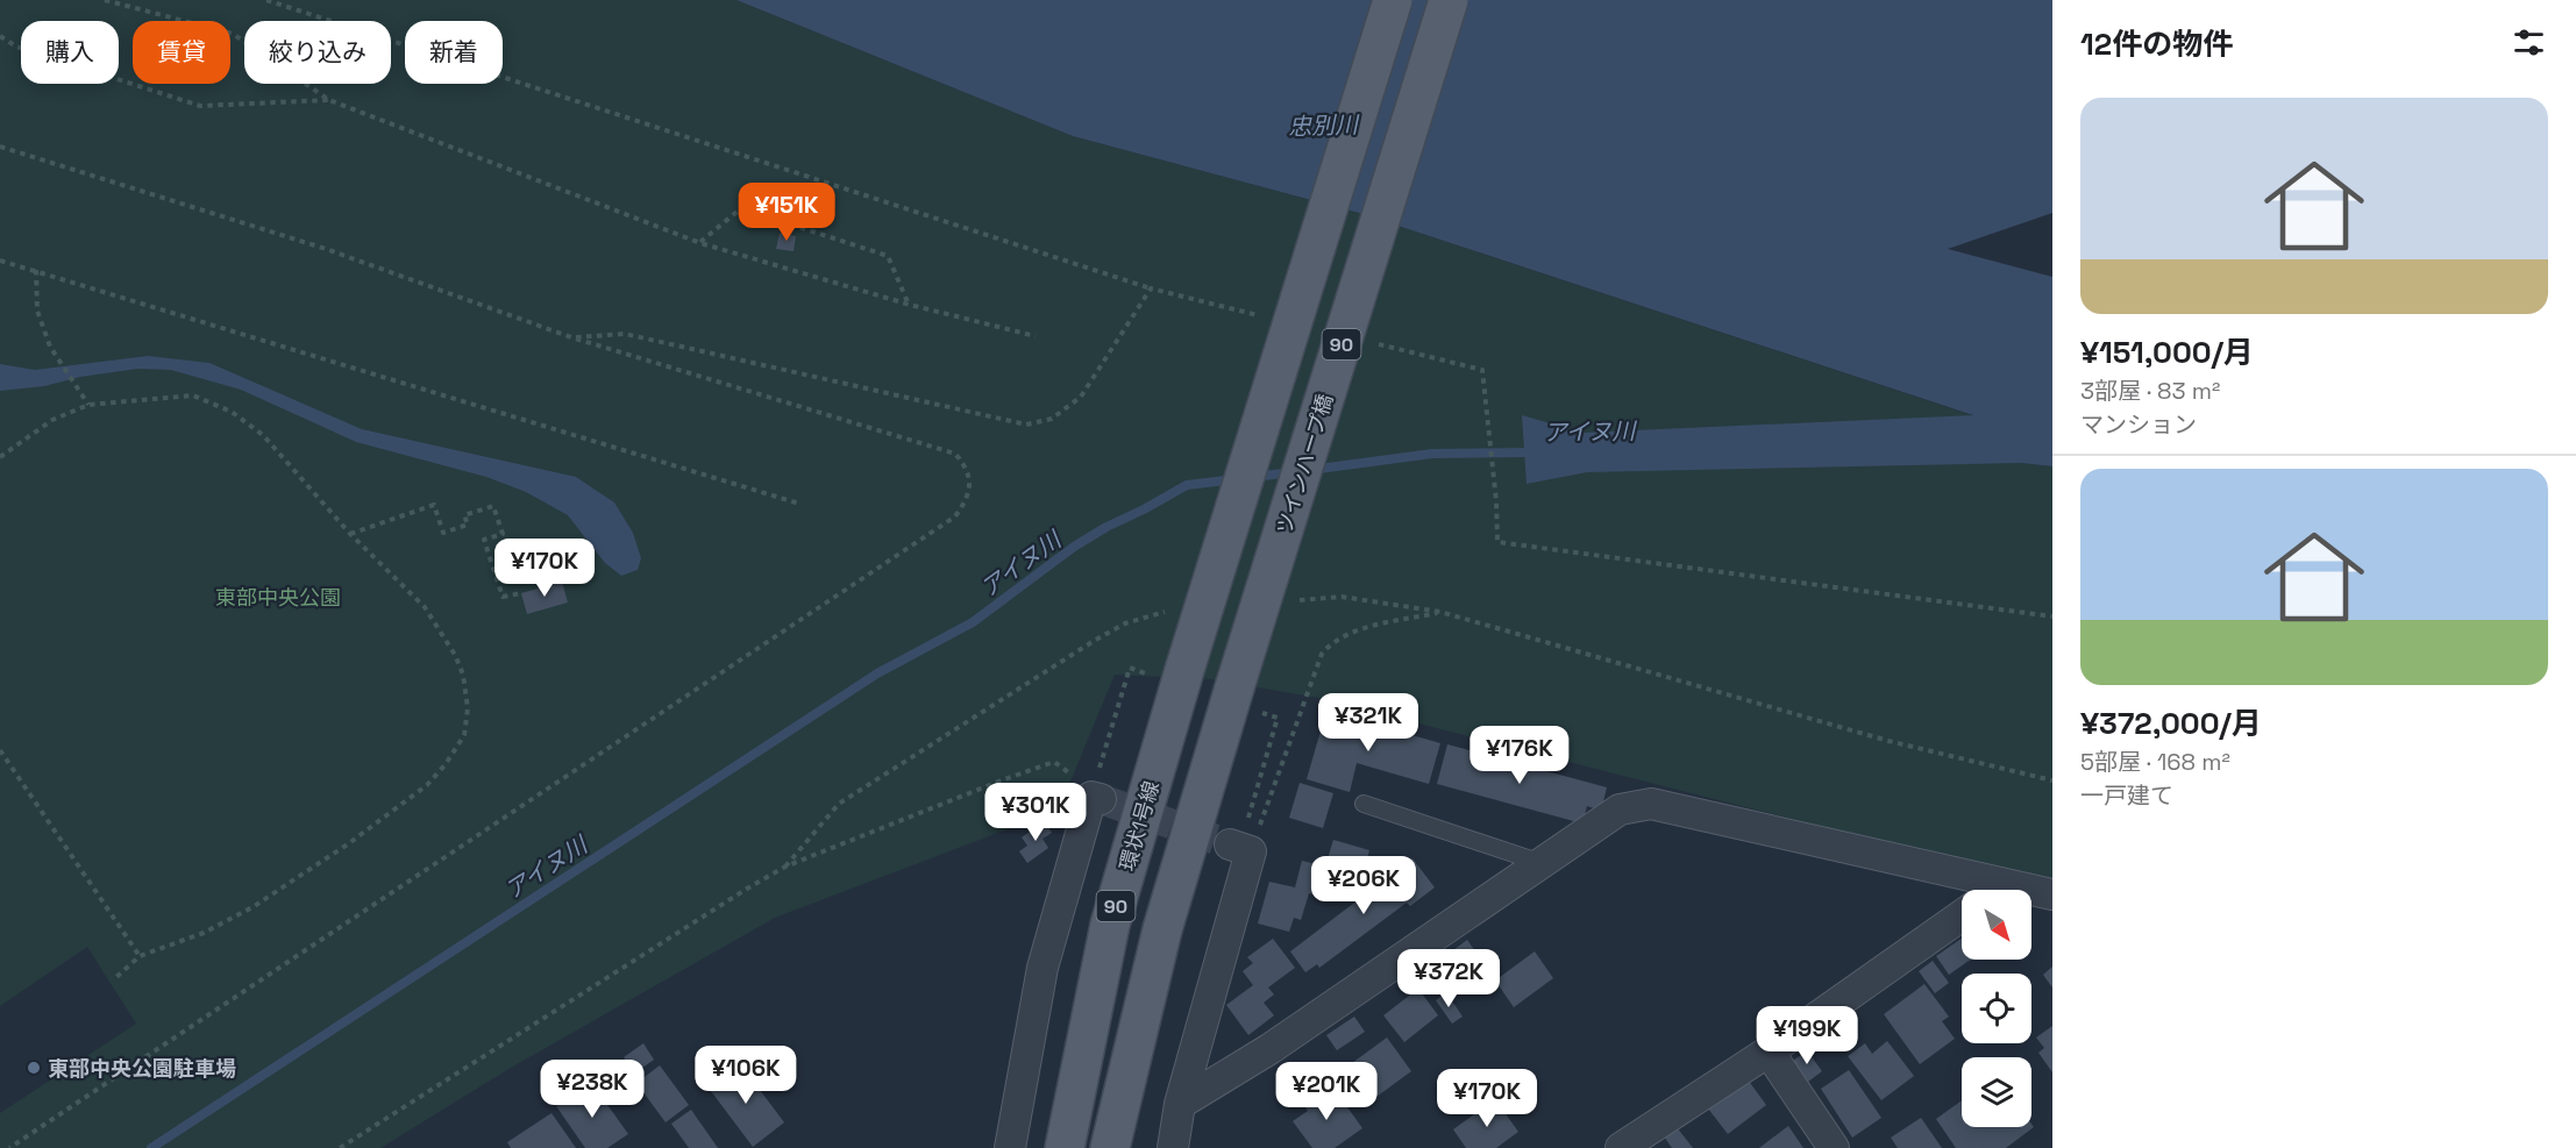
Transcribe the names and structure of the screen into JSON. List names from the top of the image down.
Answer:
{
  "streets": {
    "main road": ["90", "ツインハープ橋", "環状1号線"]
  },
  "crossings": [
    ["90", "ツインハープ橋"],
    ["90", "環状1号線"]
  ],
  "water": ["忠別川", "アイヌ川"],
  "parks": ["東部中央公園"],
  "places": ["東部中央公園駐車場"],
  "north": "bottom right",
  "page": {
    "heading": "12件の物件",
    "chip": [
      "購入",
      "賃貸",
      "絞り込み",
      "新着"
    ],
    "list": [
      {
        "name": "¥151,000/月",
        "note": "3部屋 · 83 m² · マンション"
      },
      {
        "name": "¥372,000/月",
        "note": "5部屋 · 168 m² · 一戸建て"
      }
    ],
    "price": [
      "¥151K",
      "¥170K",
      "¥321K",
      "¥176K",
      "¥301K",
      "¥206K",
      "¥372K",
      "¥199K",
      "¥106K",
      "¥238K",
      "¥201K",
      "¥170K"
    ]
  }
}
